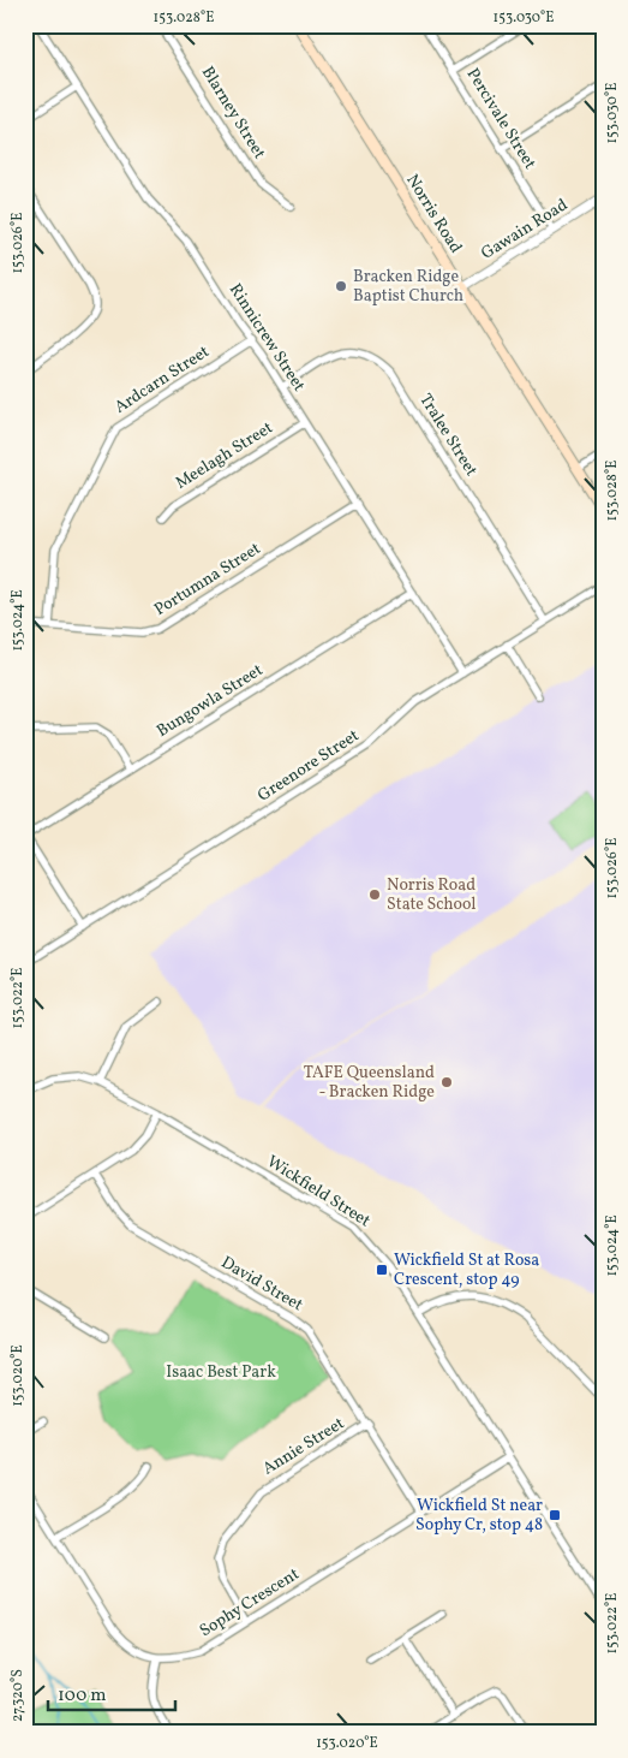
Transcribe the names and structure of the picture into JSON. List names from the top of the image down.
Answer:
{
  "streets": {
    "main road": ["Norris Road"],
    "street": [
      "Blarney Street",
      "Percivale Street",
      "Gawain Road",
      "Rinnicrew Street",
      "Ardcarn Street",
      "Tralee Street",
      "Meelagh Street",
      "Portumna Street",
      "Bungowla Street",
      "Greenore Street",
      "Wickfield Street",
      "David Street",
      "Annie Street",
      "Sophy Crescent"
    ]
  },
  "crossings": [
    ["Percivale Street", "Gawain Road"],
    ["Norris Road", "Gawain Road"],
    ["Rinnicrew Street", "Ardcarn Street"],
    ["Rinnicrew Street", "Tralee Street"],
    ["Rinnicrew Street", "Meelagh Street"],
    ["Rinnicrew Street", "Portumna Street"],
    ["Rinnicrew Street", "Bungowla Street"],
    ["Rinnicrew Street", "Greenore Street"],
    ["Ardcarn Street", "Portumna Street"],
    ["Tralee Street", "Greenore Street"],
    ["Wickfield Street", "Sophy Crescent"],
    ["David Street", "Annie Street"],
    ["David Street", "Sophy Crescent"],
    ["Annie Street", "Sophy Crescent"]
  ],
  "parks": ["Isaac Best Park"],
  "places": {
    "other": ["Bracken Ridge Baptist Church", "Norris Road State School", "TAFE Queensland - Bracken Ridge"],
    "transit": ["Wickfield St at Rosa Crescent, stop 49", "Wickfield St near Sophy Cr, stop 48"]
  },
  "scale_bar": "100 m",
  "coordinates": [
    "153.028°E",
    "153.030°E",
    "153.026°E",
    "153.024°E",
    "153.022°E",
    "153.020°E",
    "27.320°S"
  ]
}
